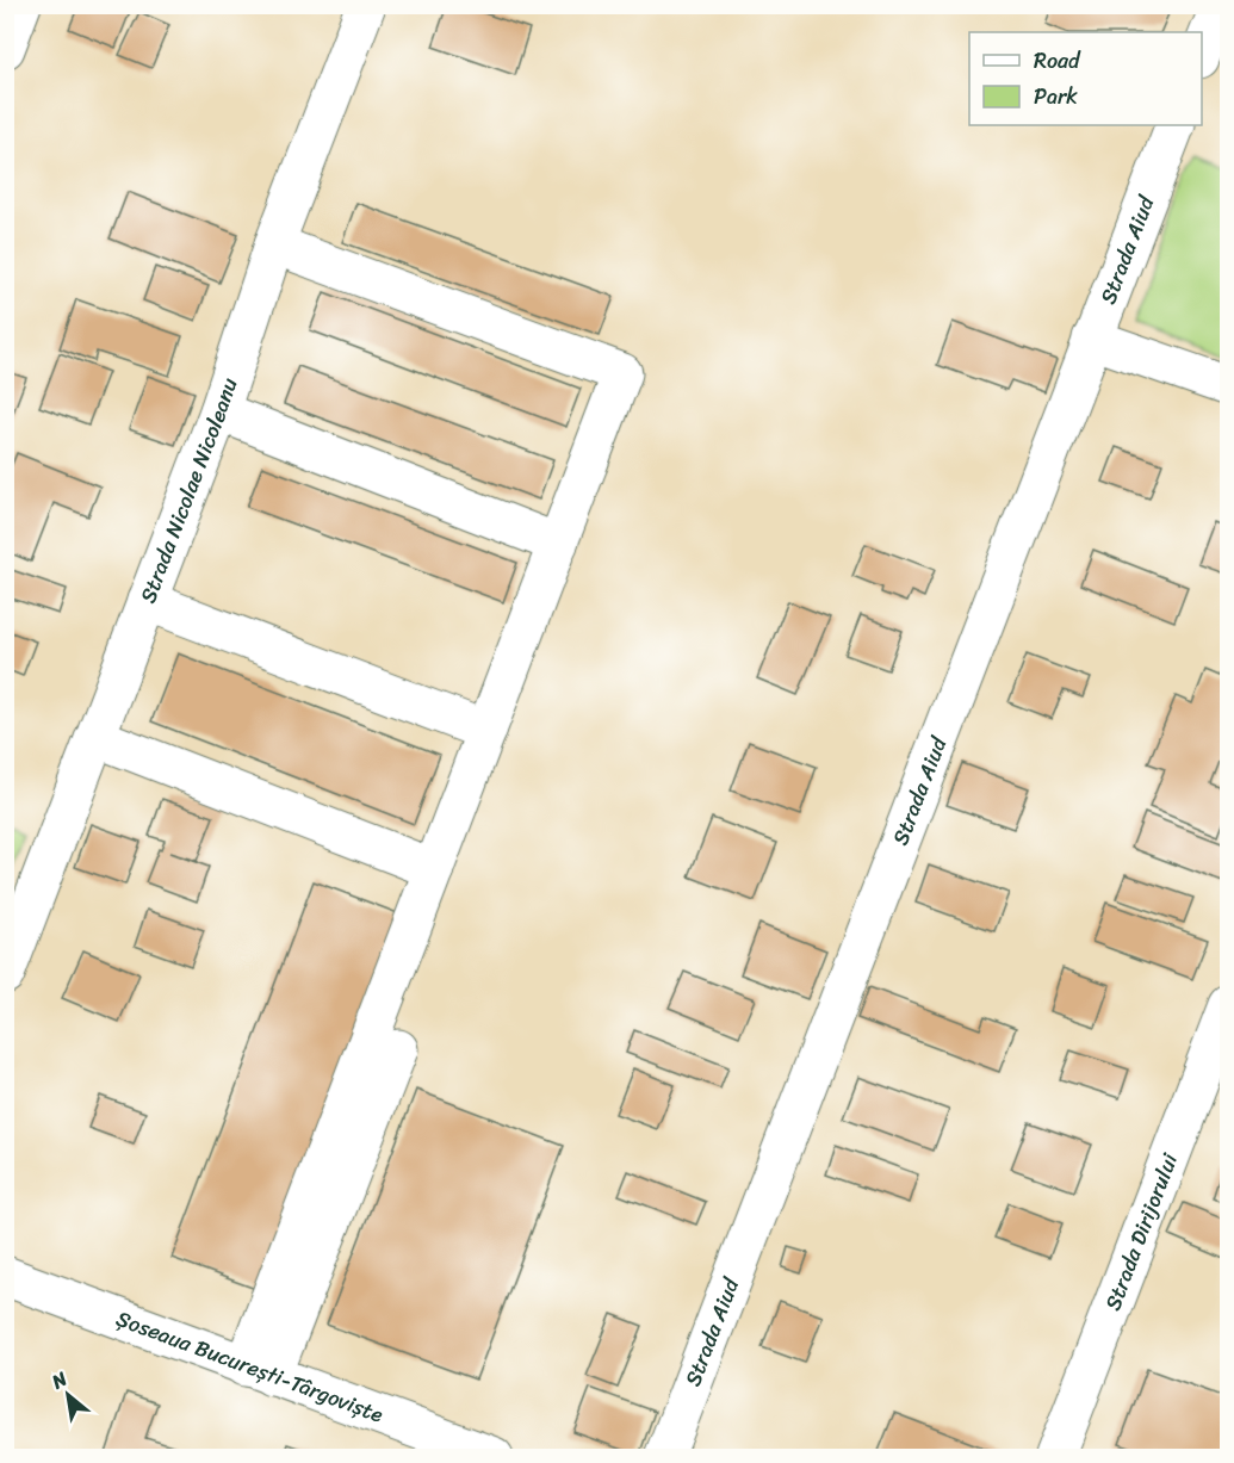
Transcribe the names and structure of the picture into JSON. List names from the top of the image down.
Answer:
{
  "streets": {
    "street": [
      "Strada Aiud",
      "Strada Nicolae Nicoleanu",
      "Strada Dirijorului",
      "Șoseaua București-Târgoviște"
    ]
  },
  "legend": ["Road", "Park"],
  "north": "top left"
}
